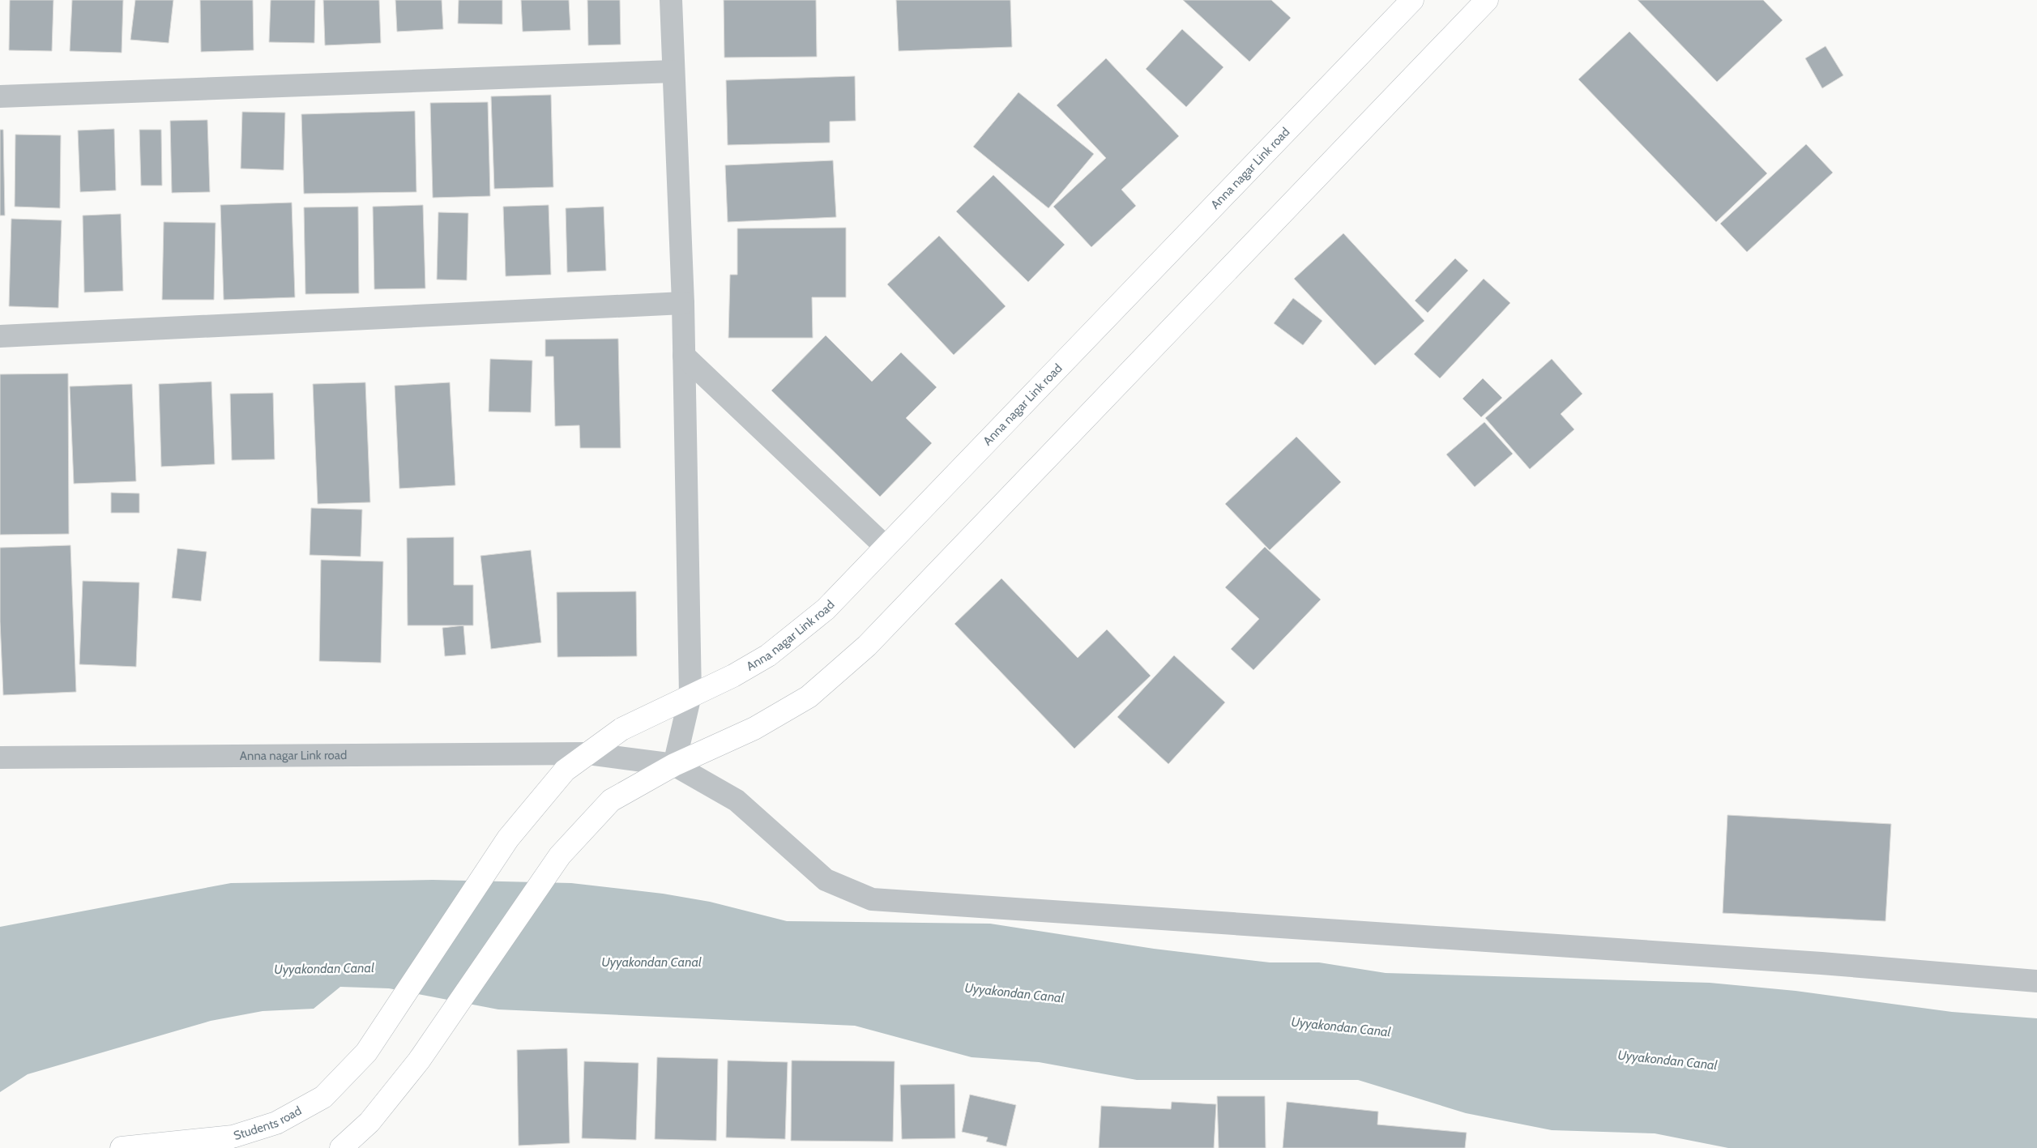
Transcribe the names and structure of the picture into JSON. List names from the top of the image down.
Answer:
{
  "streets": {
    "main road": ["Anna nagar Link road", "Students road"]
  },
  "crossings": [
    ["Anna nagar Link road", "Students road"]
  ],
  "water": ["Uyyakondan Canal"]
}
